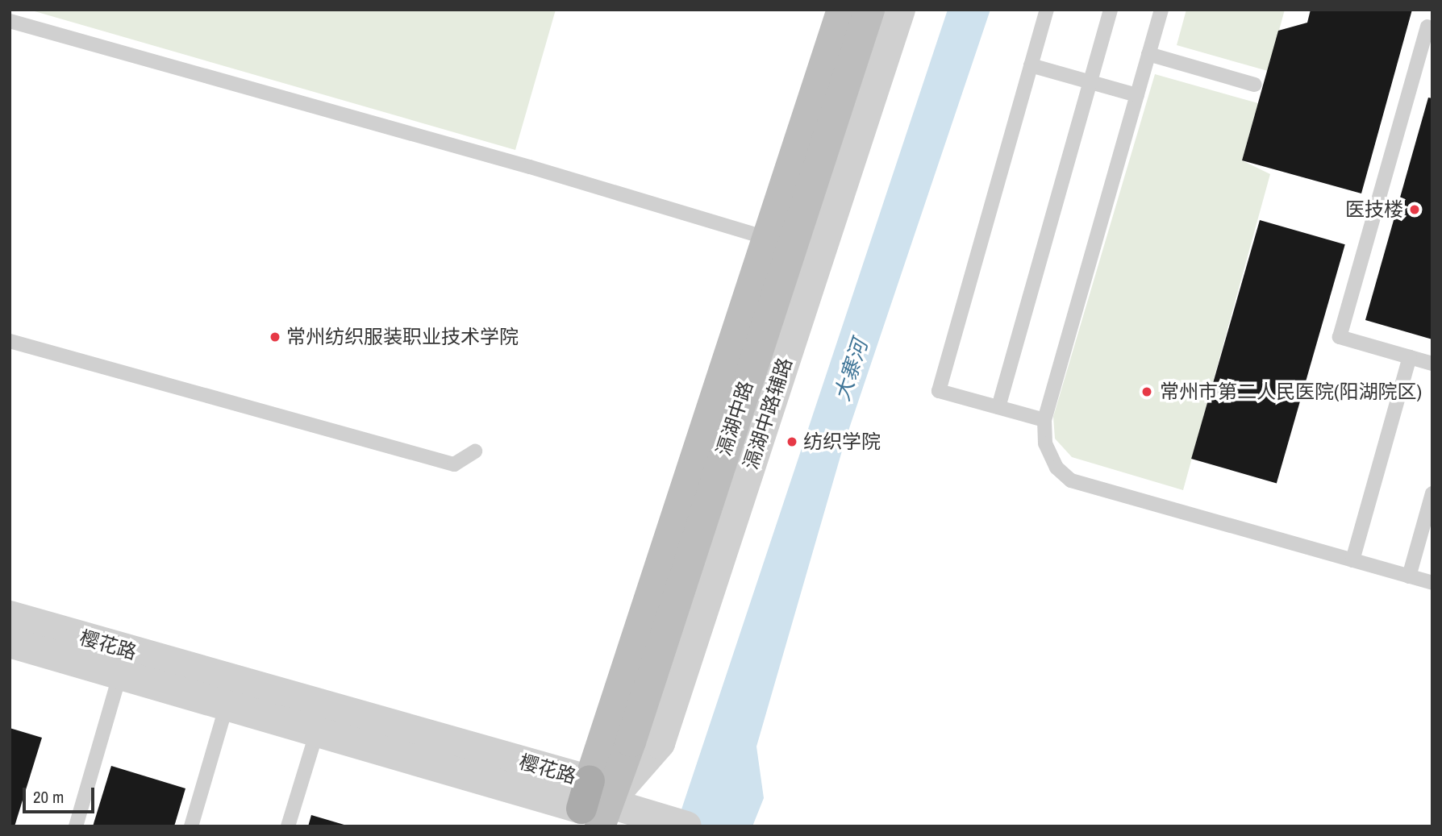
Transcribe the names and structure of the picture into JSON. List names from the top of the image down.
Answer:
{
  "streets": {
    "main road": ["滆湖中路"],
    "street": ["滆湖中路辅路", "樱花路"]
  },
  "crossings": [
    ["滆湖中路辅路", "滆湖中路"],
    ["滆湖中路辅路", "樱花路"],
    ["滆湖中路", "樱花路"]
  ],
  "water": ["大寨河"],
  "places": [
    "医技楼",
    "常州纺织服装职业技术学院",
    "常州市第二人民医院(阳湖院区)",
    "纺织学院"
  ],
  "scale_bar": "20 m"
}
